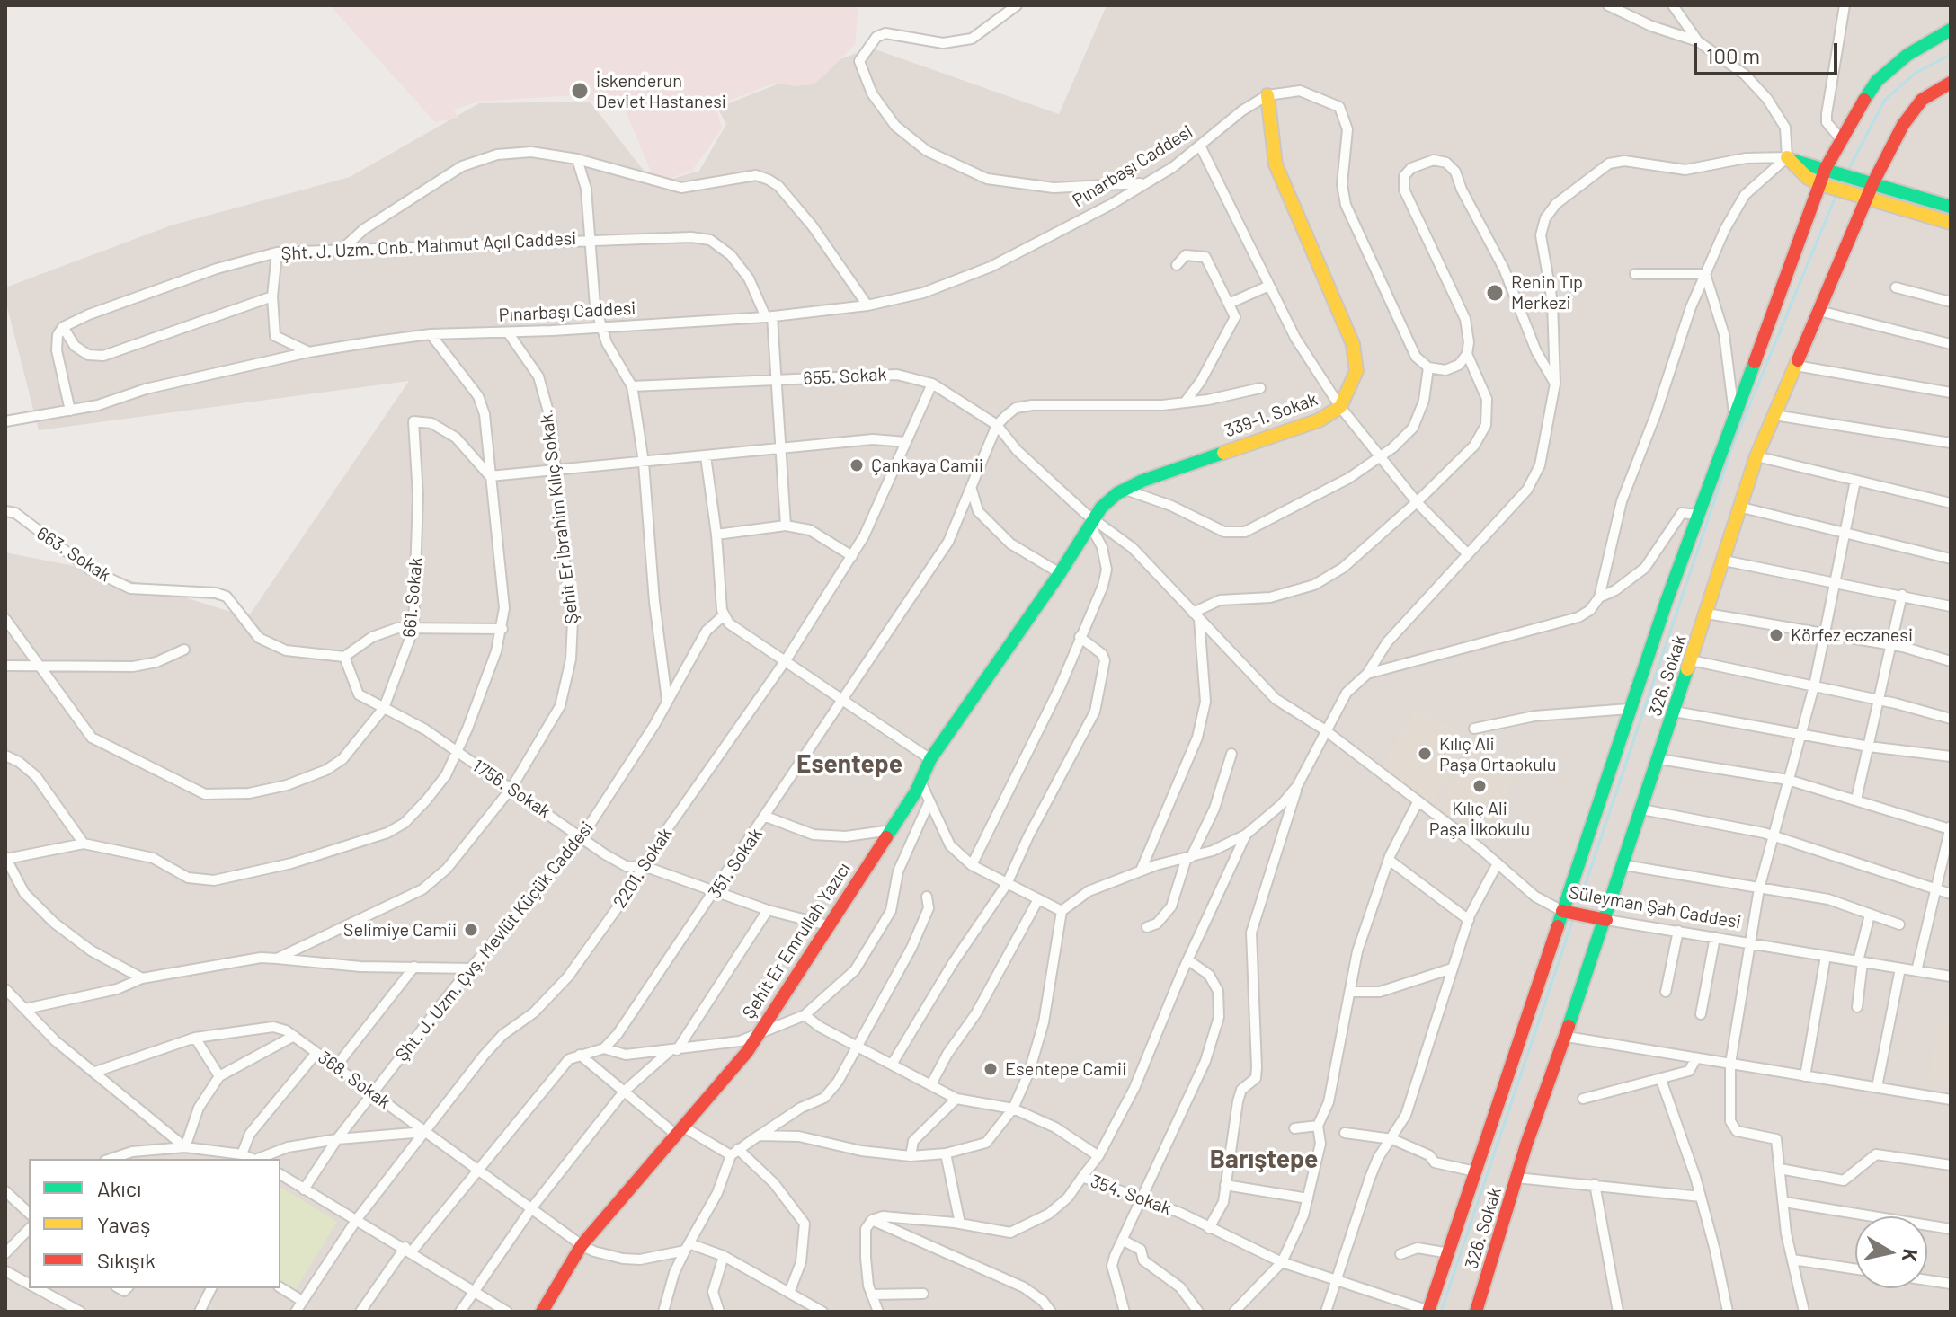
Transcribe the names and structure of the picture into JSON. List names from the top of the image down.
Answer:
{
  "streets": {
    "street": [
      "Pınarbaşı Caddesi",
      "Şht. J. Uzm. Onb. Mahmut Açıl Caddesi",
      "655. Sokak",
      "339-1. Sokak",
      "Şehit Er İbrahim Kılıç Sokak.",
      "663. Sokak",
      "661. Sokak",
      "326. Sokak",
      "1756. Sokak",
      "351. Sokak",
      "2201. Sokak",
      "Süleyman Şah Caddesi",
      "Şehit Er Emrullah Yazıcı",
      "Şht. J. Uzm. Çvş. Mevlüt Küçük Caddesi",
      "368. Sokak",
      "354. Sokak"
    ]
  },
  "crossings": [
    ["Pınarbaşı Caddesi", "Şht. J. Uzm. Onb. Mahmut Açıl Caddesi"],
    ["Pınarbaşı Caddesi", "339-1. Sokak"],
    ["Pınarbaşı Caddesi", "Şehit Er İbrahim Kılıç Sokak."],
    ["Şht. J. Uzm. Onb. Mahmut Açıl Caddesi", "655. Sokak"],
    ["655. Sokak", "339-1. Sokak"],
    ["655. Sokak", "351. Sokak"],
    ["655. Sokak", "2201. Sokak"],
    ["655. Sokak", "Süleyman Şah Caddesi"],
    ["339-1. Sokak", "Şehit Er Emrullah Yazıcı"],
    ["Şehit Er İbrahim Kılıç Sokak.", "1756. Sokak"],
    ["663. Sokak", "1756. Sokak"],
    ["661. Sokak", "1756. Sokak"],
    ["326. Sokak", "Süleyman Şah Caddesi"],
    ["326. Sokak", "354. Sokak"],
    ["1756. Sokak", "351. Sokak"],
    ["1756. Sokak", "2201. Sokak"],
    ["1756. Sokak", "Şehit Er Emrullah Yazıcı"],
    ["1756. Sokak", "Şht. J. Uzm. Çvş. Mevlüt Küçük Caddesi"],
    ["2201. Sokak", "368. Sokak"],
    ["Şehit Er Emrullah Yazıcı", "368. Sokak"],
    ["Şht. J. Uzm. Çvş. Mevlüt Küçük Caddesi", "368. Sokak"]
  ],
  "districts": ["Esentepe", "Barıştepe"],
  "places": [
    "İskenderun Devlet Hastanesi",
    "Renin Tıp Merkezi",
    "Çankaya Camii",
    "Körfez eczanesi",
    "Kılıç Ali Paşa Ortaokulu",
    "Kılıç Ali Paşa İlkokulu",
    "Selimiye Camii",
    "Esentepe Camii"
  ],
  "legend": ["Akıcı", "Yavaş", "Sıkışık"],
  "scale_bar": "100 m",
  "north": "right"
}
